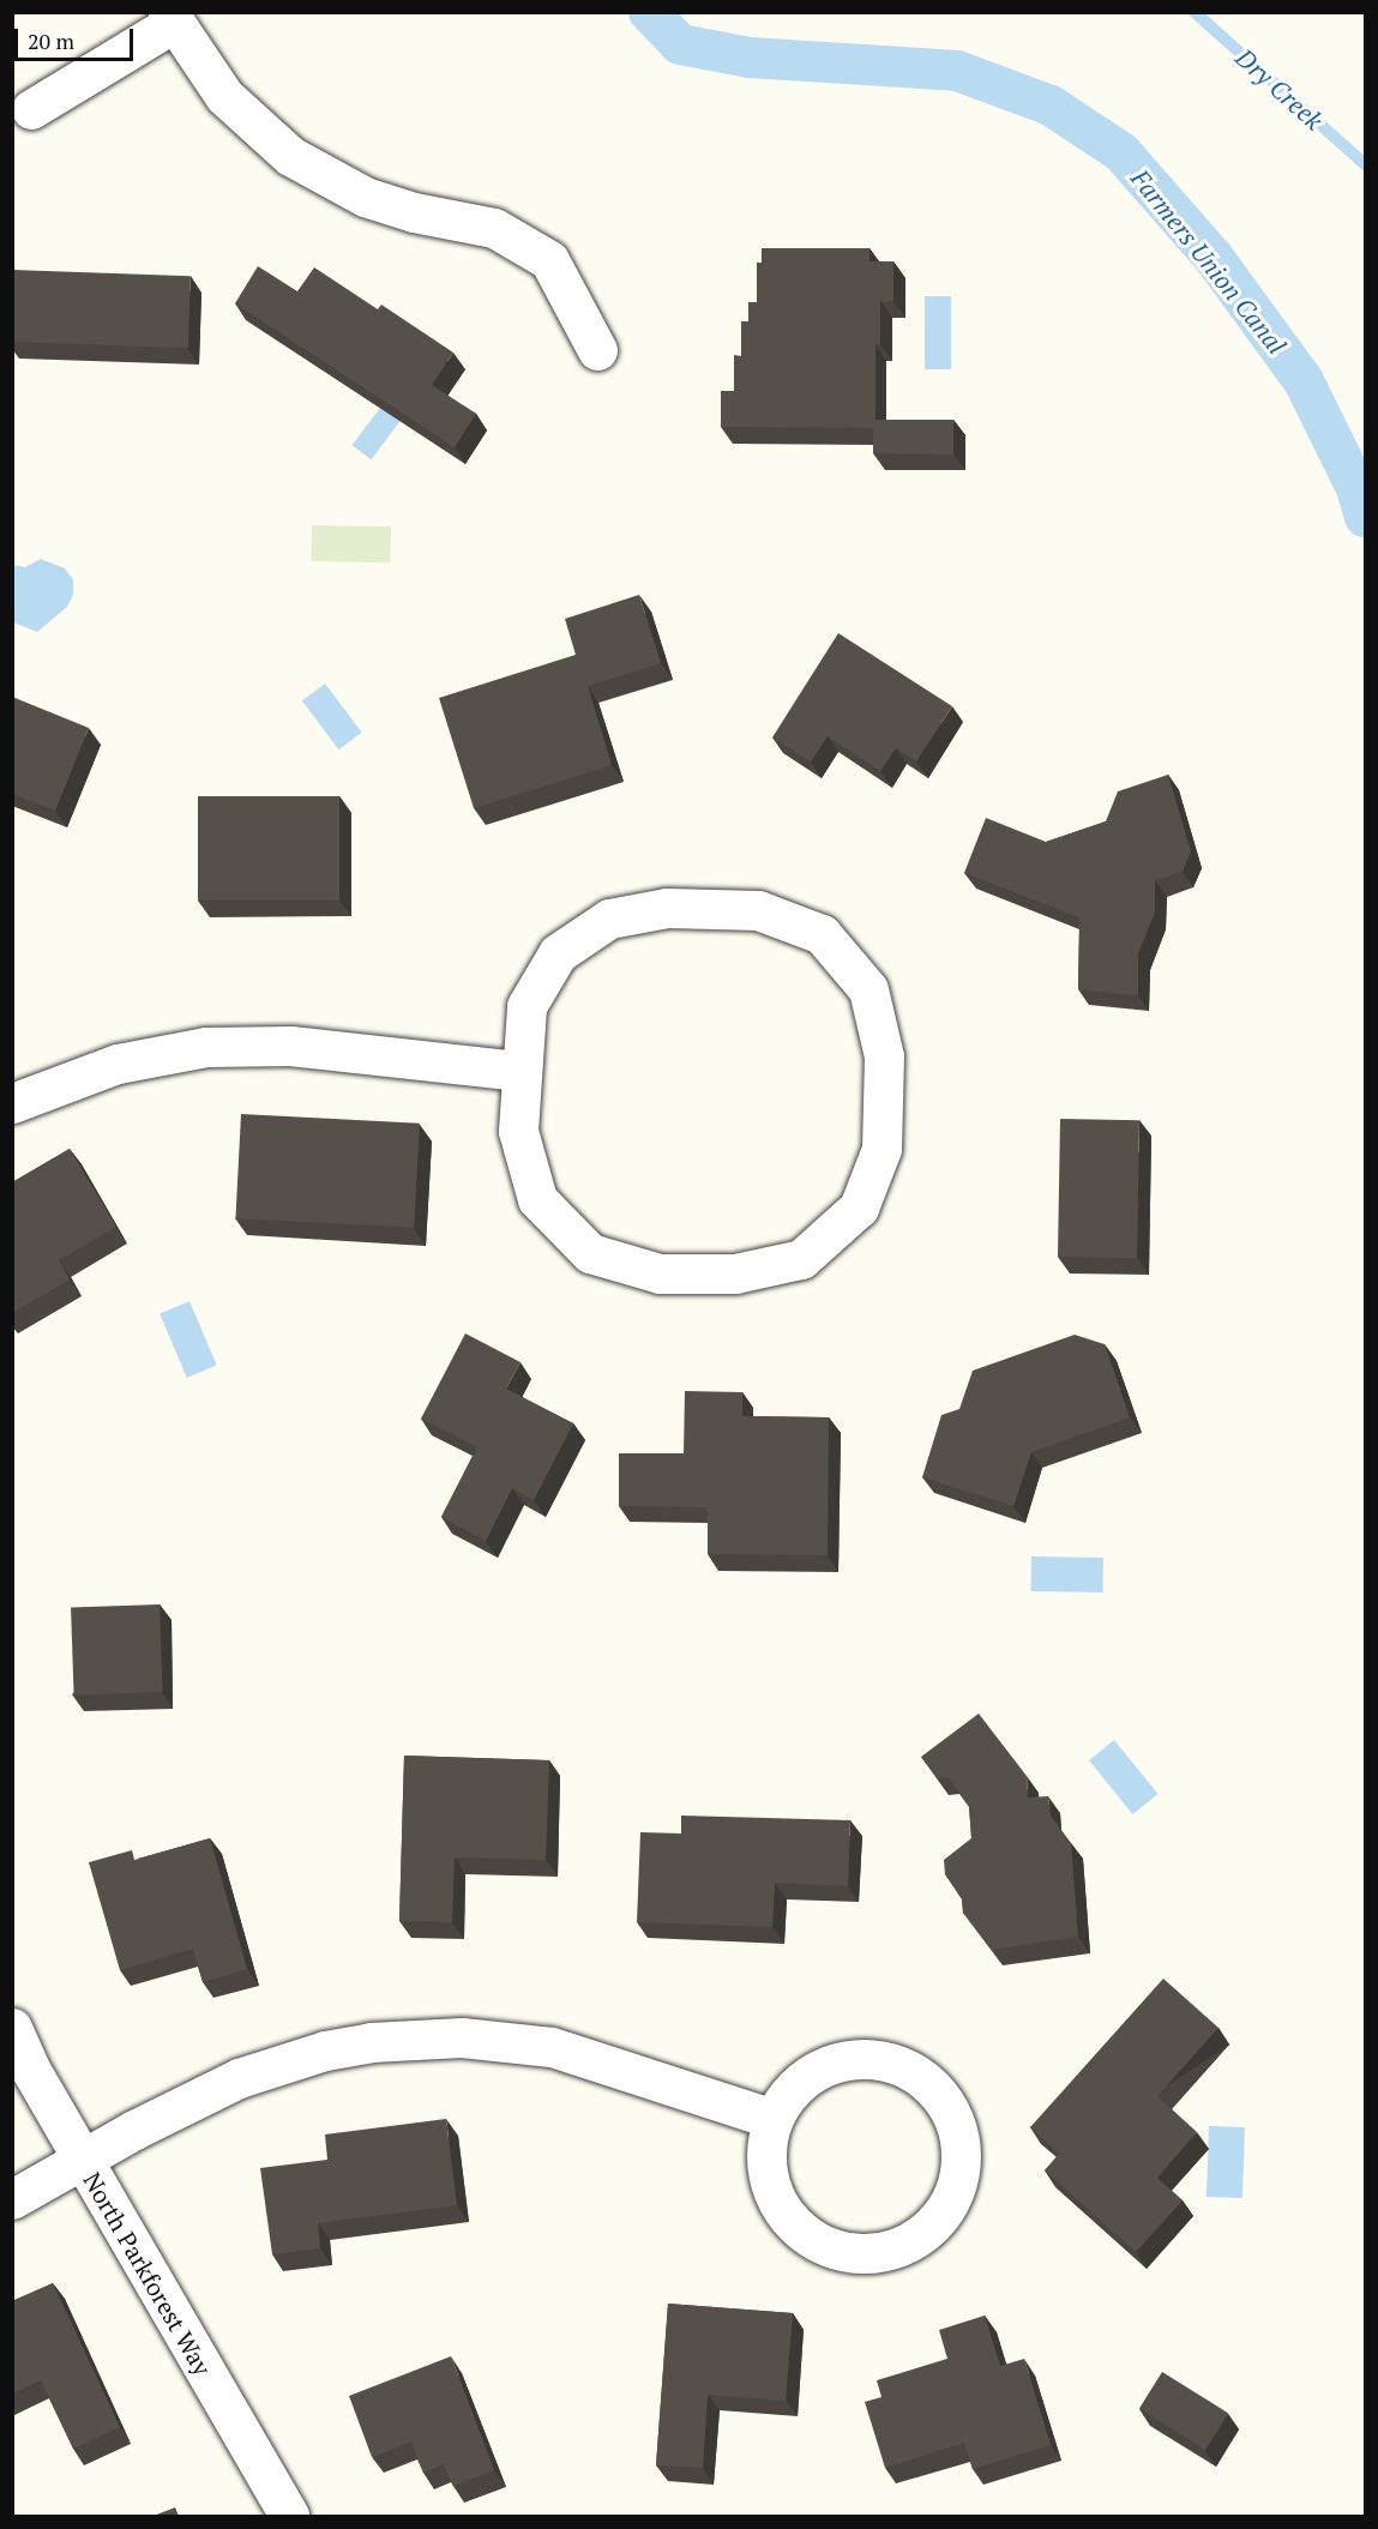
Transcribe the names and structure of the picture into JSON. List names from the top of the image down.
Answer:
{
  "streets": {
    "street": ["North Parkforest Way"]
  },
  "water": ["Dry Creek", "Farmers Union Canal"],
  "scale_bar": "20 m"
}
